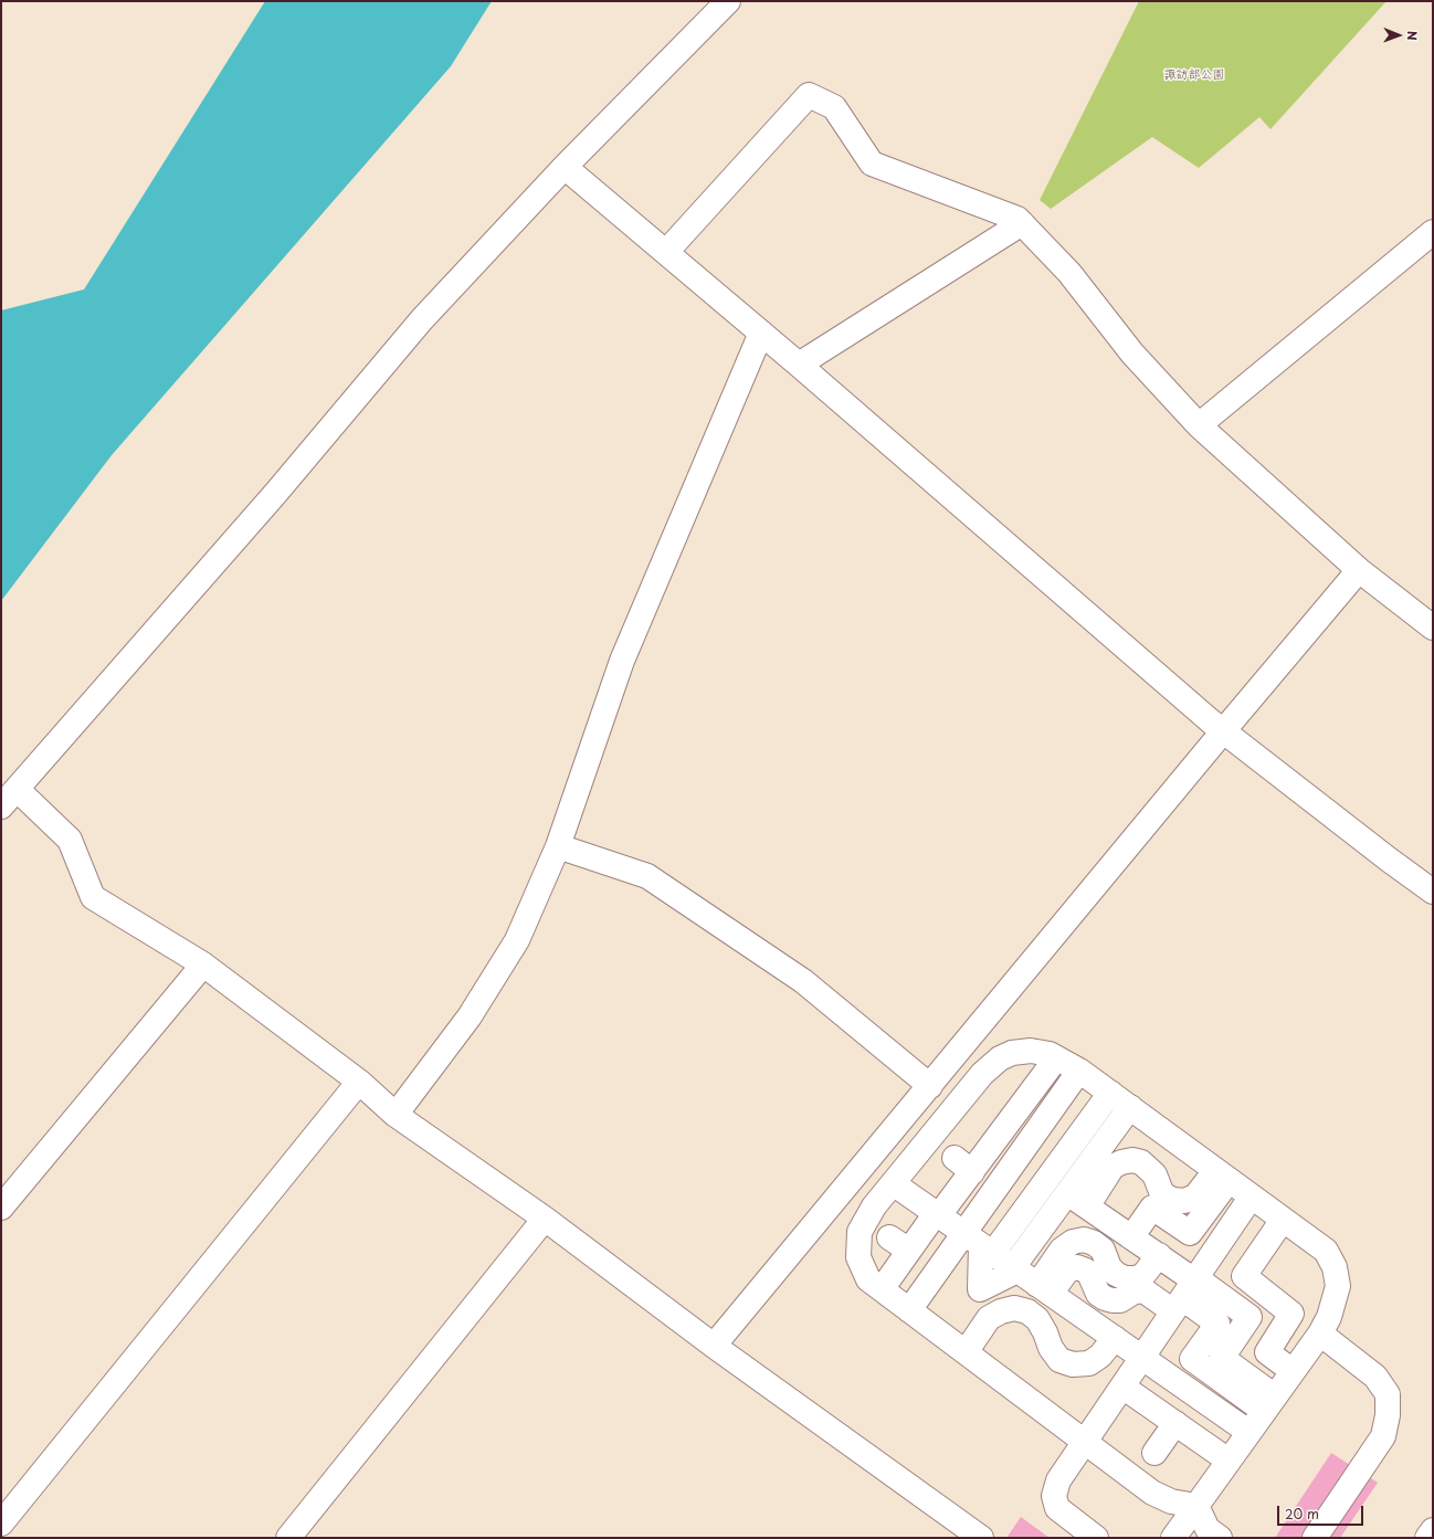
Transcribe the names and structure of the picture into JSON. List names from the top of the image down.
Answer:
{
  "parks": ["諏訪部公園"],
  "scale_bar": "20 m",
  "north": "right"
}
